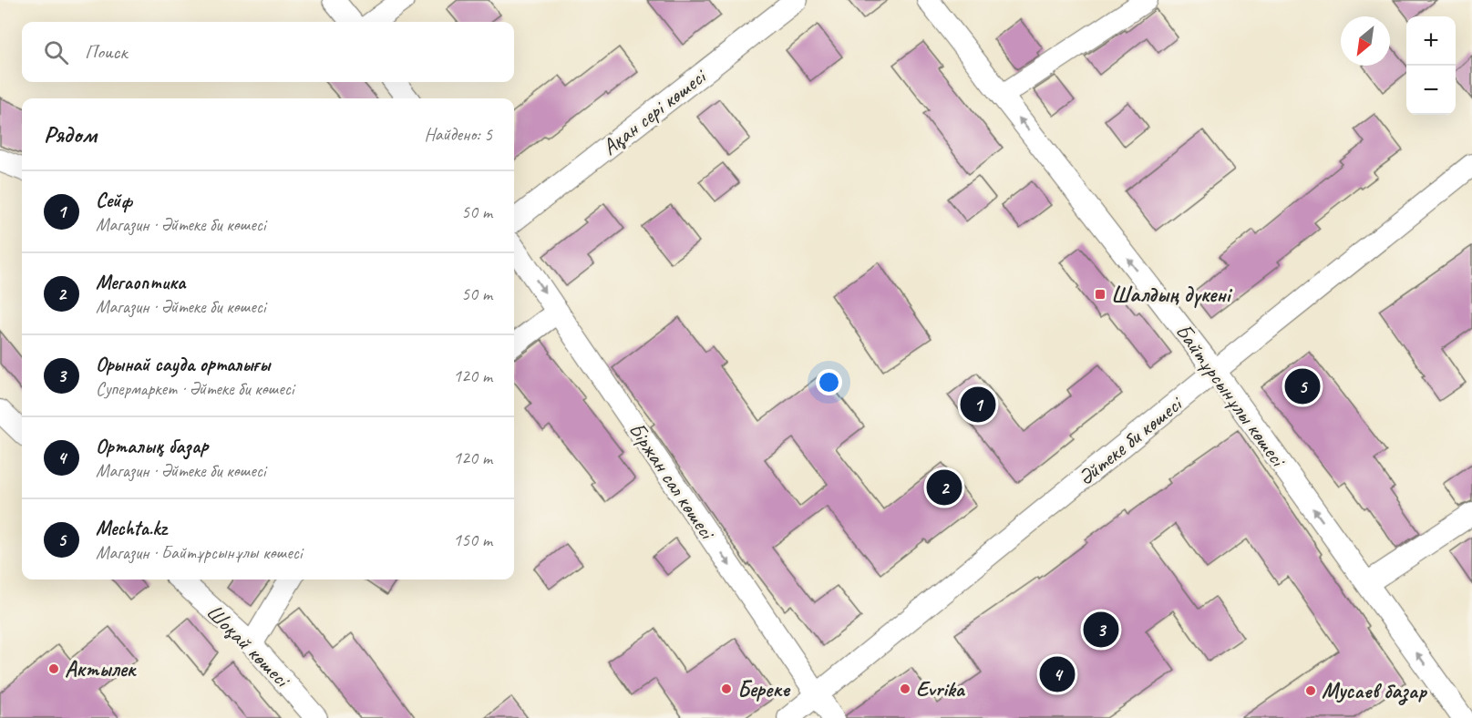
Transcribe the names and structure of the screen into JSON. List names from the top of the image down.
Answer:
{
  "streets": {
    "street": [
      "Ақан сері көшесі",
      "Байтұрсынұлы көшесі",
      "Әйтеке би көшесі",
      "Біржан сал көшесі",
      "Шоқай көшесі"
    ]
  },
  "crossings": [
    ["Байтұрсынұлы көшесі", "Әйтеке би көшесі"],
    ["Әйтеке би көшесі", "Біржан сал көшесі"]
  ],
  "one_way": ["Байтұрсынұлы көшесі", "Біржан сал көшесі"],
  "places": {
    "transit": ["Шалдың дүкені"],
    "other": [
      "Актылек",
      "Береке",
      "Evrika",
      "Мусаев базар"
    ]
  },
  "north": "bottom left",
  "page": {
    "map_buttons": ["+", "−"],
    "search": "Поиск",
    "heading": ["Рядом", "Найдено: 5"],
    "list": [
      {
        "mark": "1",
        "name": "Сейф",
        "note": "Магазин · Әйтеке би көшесі",
        "value": "50 m"
      },
      {
        "mark": "2",
        "name": "Мегаоптика",
        "note": "Магазин · Әйтеке би көшесі",
        "value": "50 m"
      },
      {
        "mark": "3",
        "name": "Орынай сауда орталығы",
        "note": "Супермаркет · Әйтеке би көшесі",
        "value": "120 m"
      },
      {
        "mark": "4",
        "name": "Орталық базар",
        "note": "Магазин · Әйтеке би көшесі",
        "value": "120 m"
      },
      {
        "mark": "5",
        "name": "Mechta.kz",
        "note": "Магазин · Байтұрсынұлы көшесі",
        "value": "150 m"
      }
    ],
    "pins": [
      "5",
      "1",
      "2",
      "3",
      "4"
    ]
  }
}
